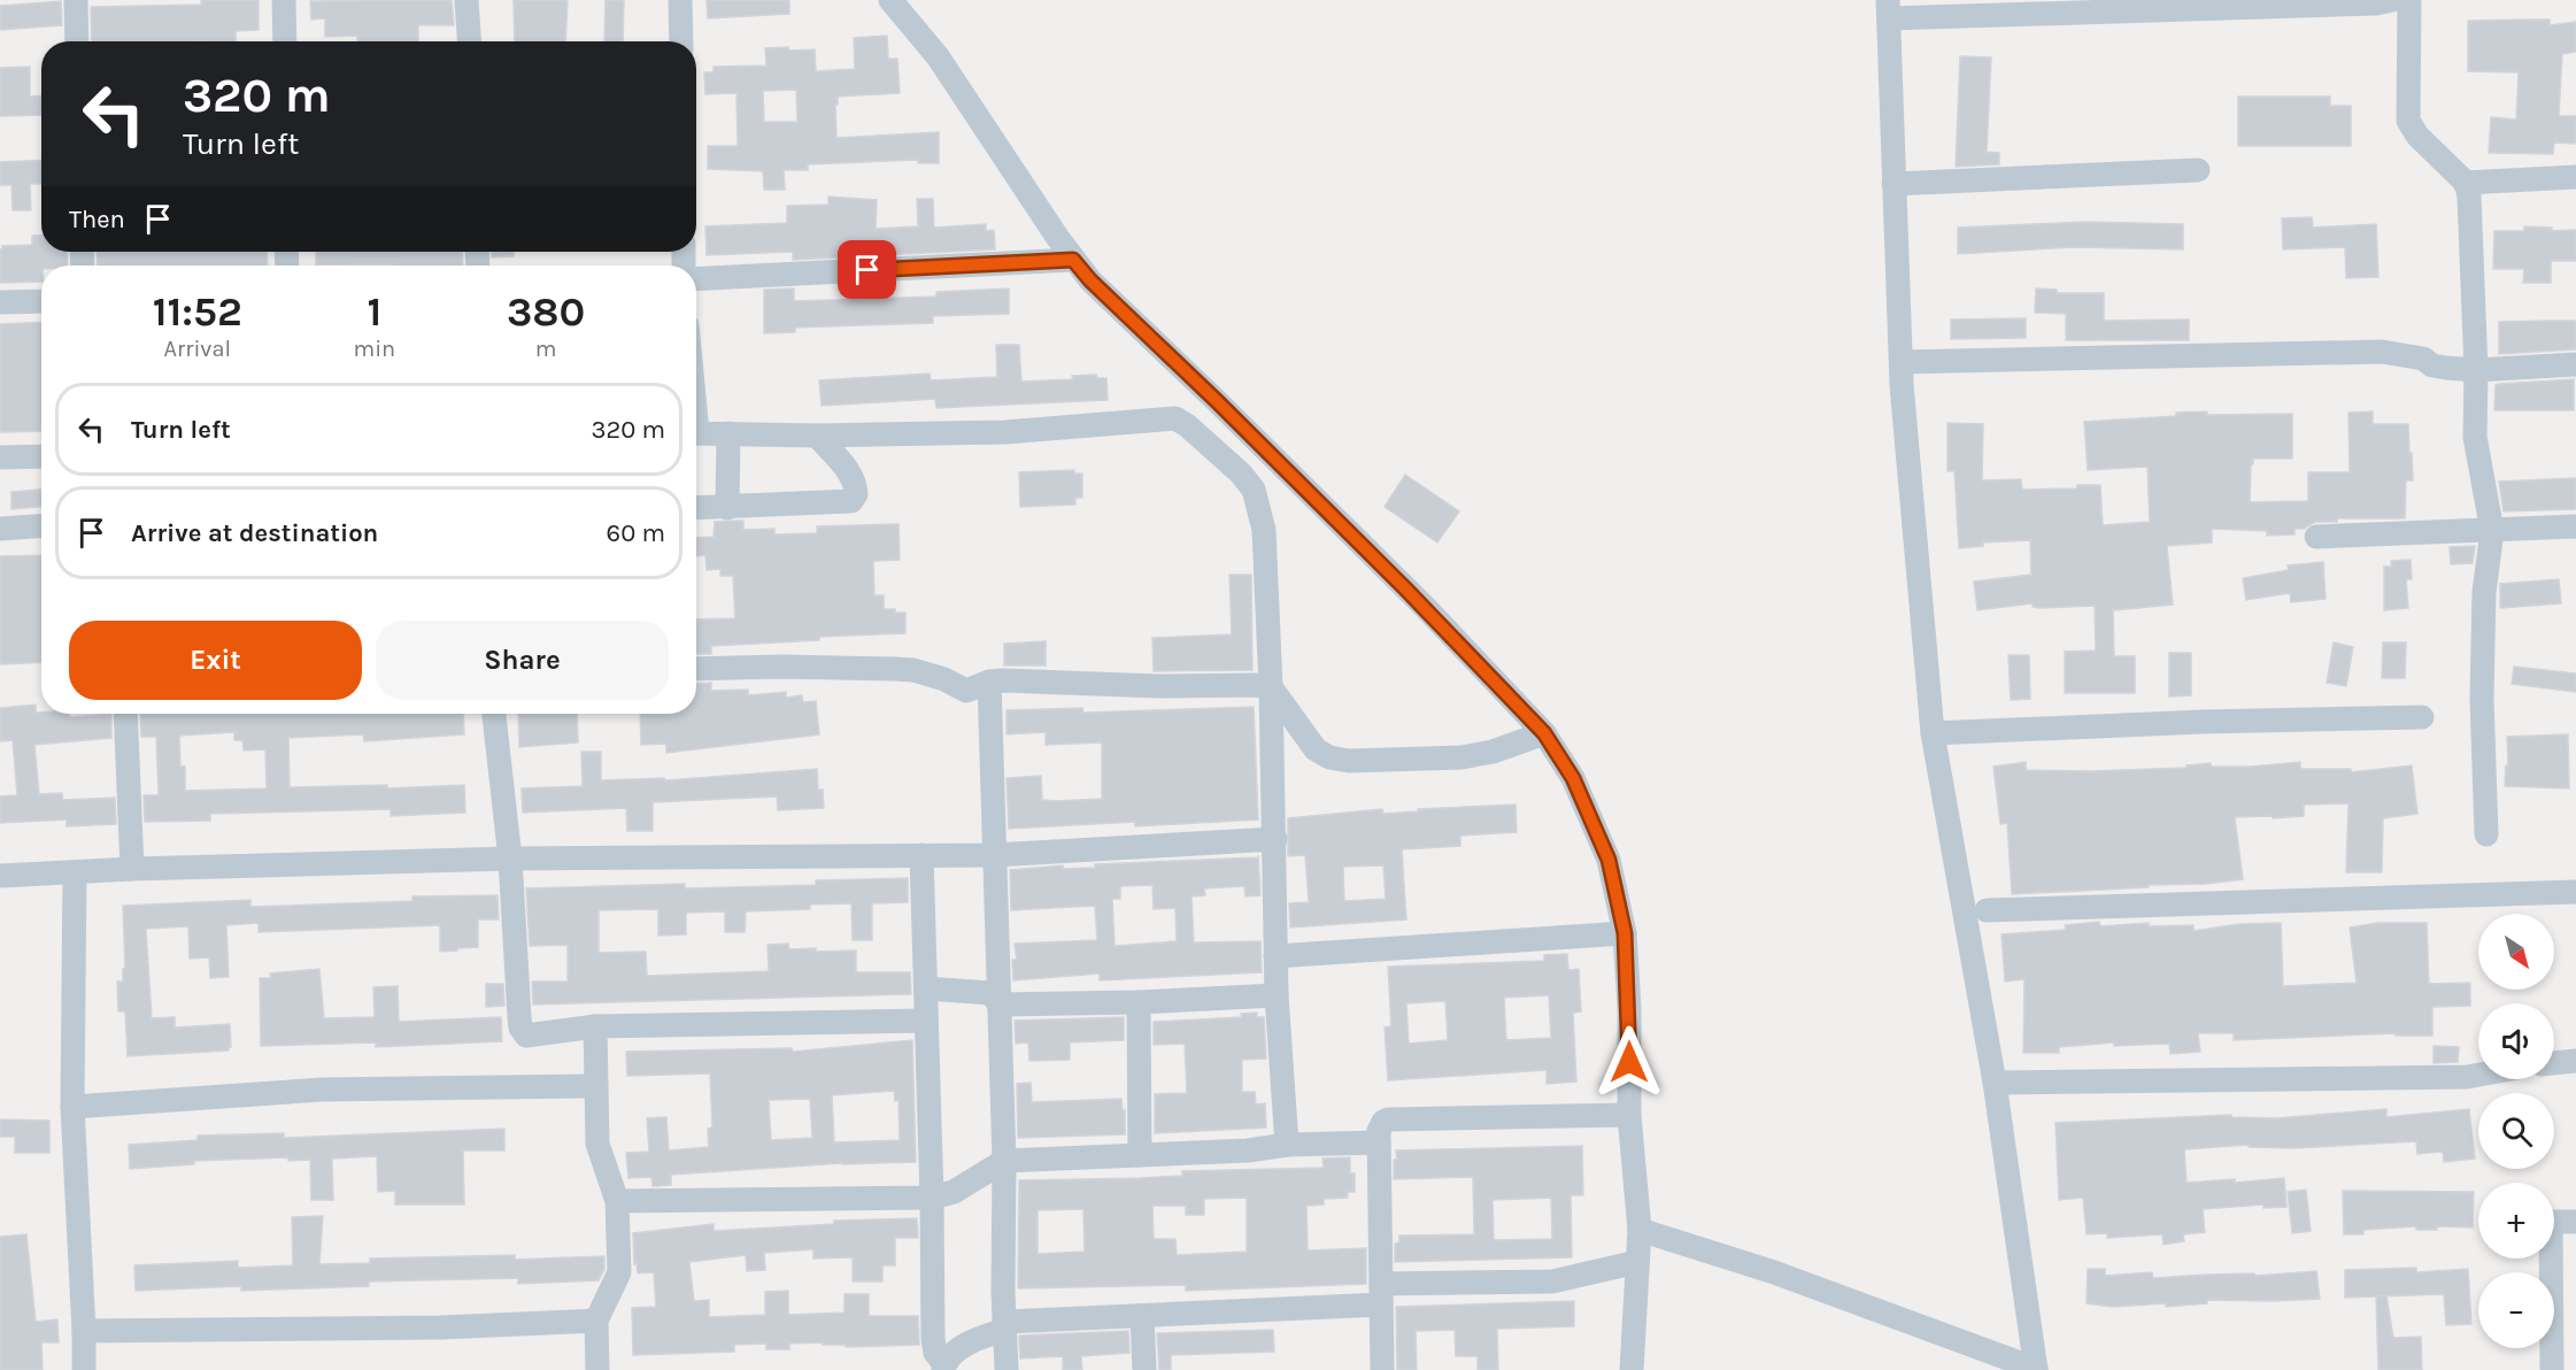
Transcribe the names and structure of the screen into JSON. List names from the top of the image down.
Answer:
{
  "north": "bottom right",
  "page": {
    "turn": ["320 m", "Turn left"],
    "then": "Then",
    "eta": [
      "11:52",
      "Arrival",
      "1",
      "min",
      "380",
      "m"
    ],
    "list": [
      {
        "name": "Turn left",
        "value": "320 m"
      },
      {
        "name": "Arrive at destination",
        "value": "60 m"
      }
    ],
    "buttons": ["Exit", "Share"],
    "map_buttons": ["+", "−"]
  }
}
